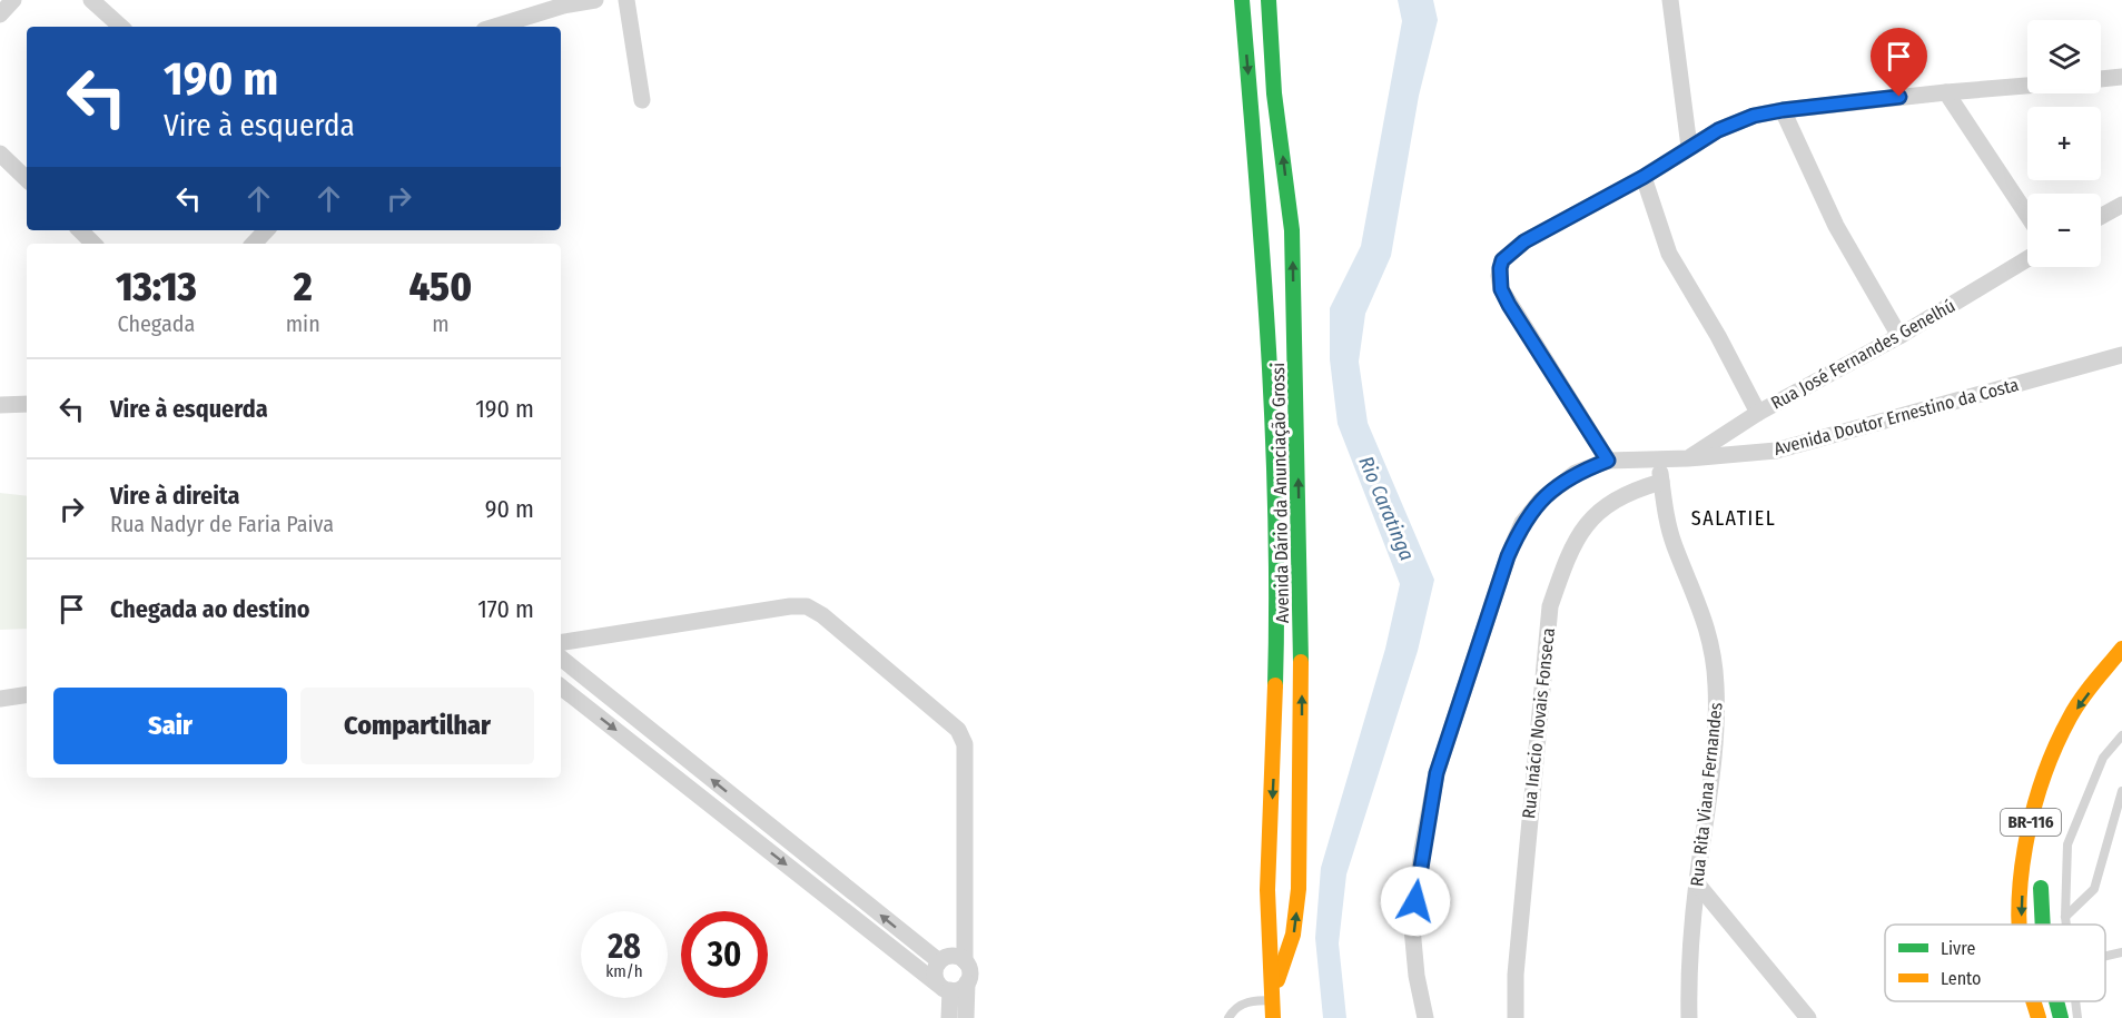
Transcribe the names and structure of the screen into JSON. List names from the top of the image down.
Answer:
{
  "streets": {
    "main road": ["Avenida Dário da Anunciação Grossi", "BR-116"],
    "street": [
      "Rua José Fernandes Genelhú",
      "Avenida Doutor Ernestino da Costa",
      "Rua Inácio Novais Fonseca",
      "Rua Rita Viana Fernandes"
    ]
  },
  "crossings": [
    ["Rua José Fernandes Genelhú", "Avenida Doutor Ernestino da Costa"],
    ["Avenida Doutor Ernestino da Costa", "Rua Rita Viana Fernandes"],
    ["Rua Inácio Novais Fonseca", "Rua Rita Viana Fernandes"]
  ],
  "districts": ["SALATIEL"],
  "water": ["Rio Caratinga"],
  "legend": ["Livre", "Lento"],
  "page": {
    "map_buttons": ["+", "−"],
    "turn": ["190 m", "Vire à esquerda"],
    "eta": [
      "13:13",
      "Chegada",
      "2",
      "min",
      "450",
      "m"
    ],
    "list": [
      {
        "name": "Vire à esquerda",
        "value": "190 m"
      },
      {
        "name": "Vire à direita",
        "note": "Rua Nadyr de Faria Paiva",
        "value": "90 m"
      },
      {
        "name": "Chegada ao destino",
        "value": "170 m"
      }
    ],
    "buttons": ["Sair", "Compartilhar"],
    "speed": "28 km/h",
    "limit": "30"
  }
}
